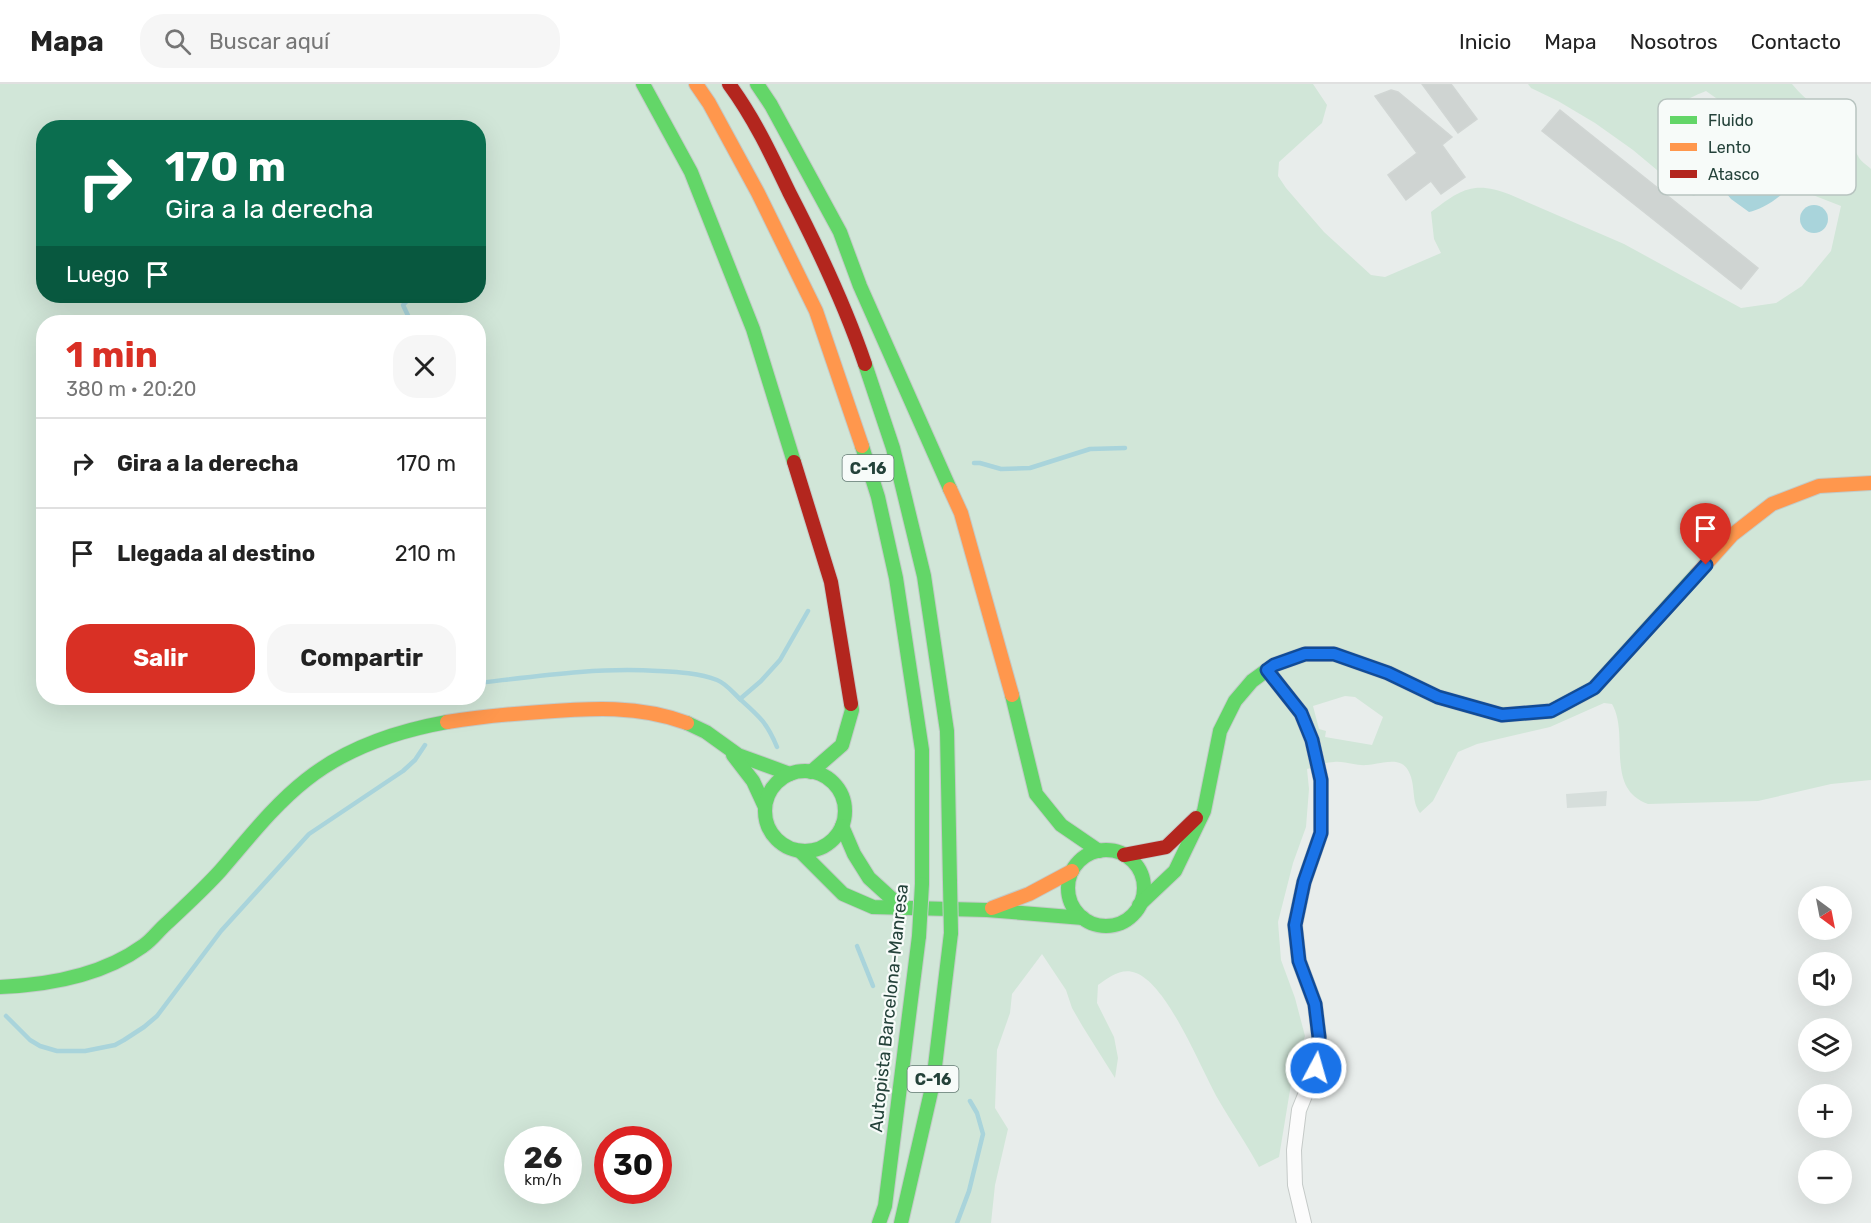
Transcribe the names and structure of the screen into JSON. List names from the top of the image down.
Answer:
{
  "streets": {
    "main road": ["C-16", "Autopista Barcelona-Manresa"]
  },
  "legend": ["Fluido", "Lento", "Atasco"],
  "north": "bottom right",
  "page": {
    "header": "Mapa",
    "search": "Buscar aquí",
    "nav": [
      "Inicio",
      "Mapa",
      "Nosotros",
      "Contacto"
    ],
    "turn": ["170 m", "Gira a la derecha"],
    "then": "Luego",
    "heading": ["1 min", "380 m · 20:20"],
    "list": [
      {
        "name": "Gira a la derecha",
        "value": "170 m"
      },
      {
        "name": "Llegada al destino",
        "value": "210 m"
      }
    ],
    "buttons": ["Salir", "Compartir"],
    "map_buttons": ["+", "−"],
    "speed": "26 km/h",
    "limit": "30"
  }
}
